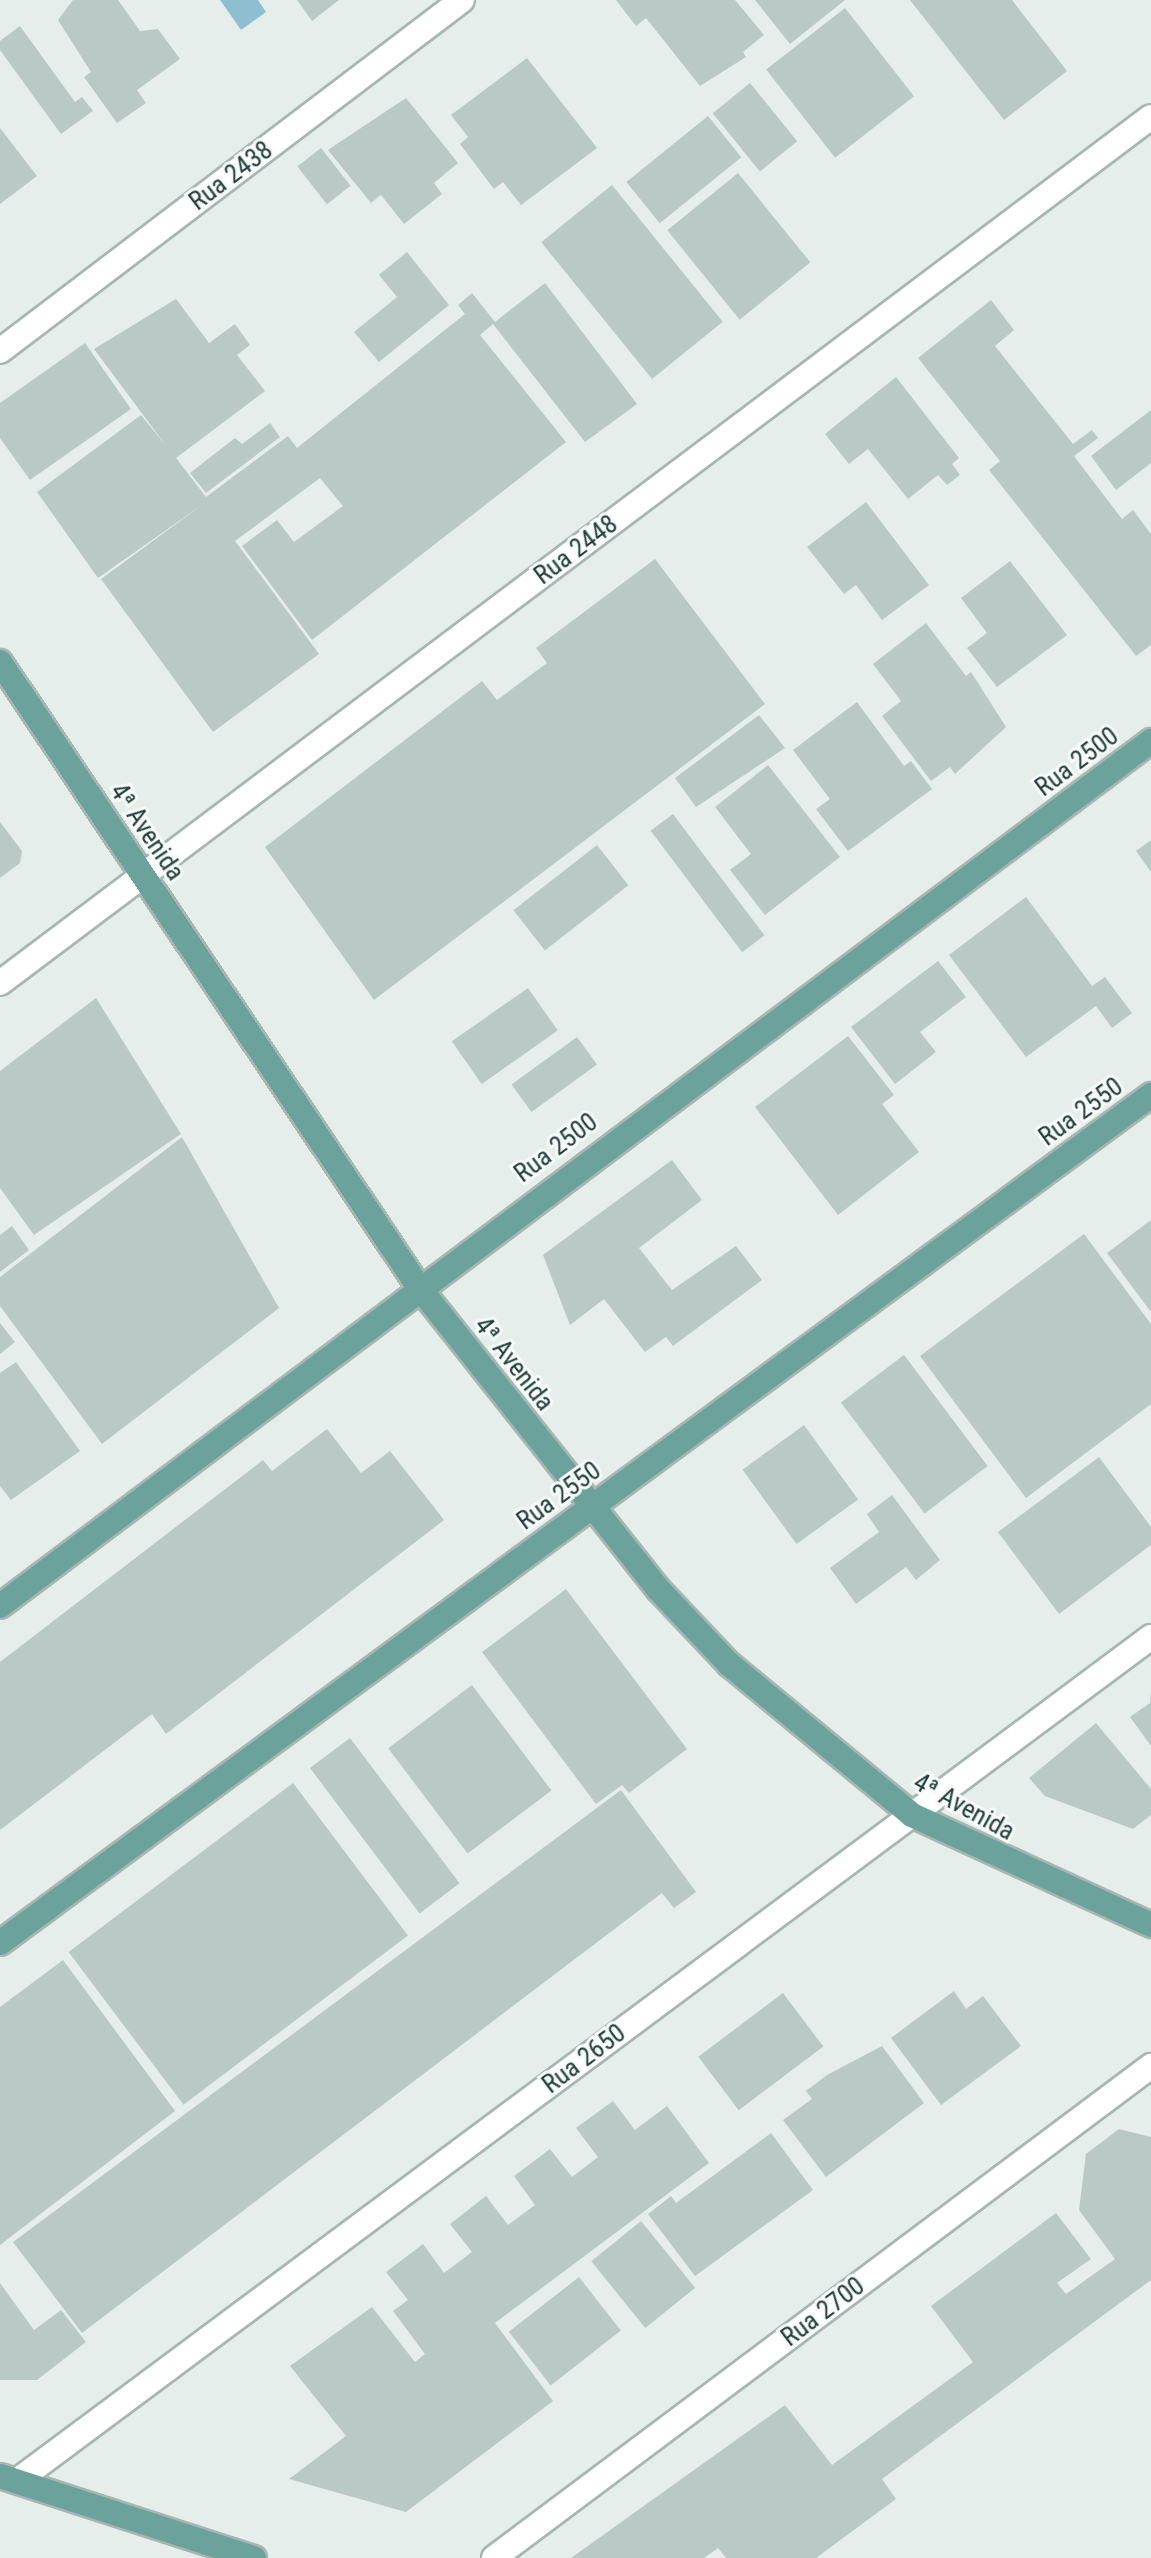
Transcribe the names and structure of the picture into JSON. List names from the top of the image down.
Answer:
{
  "streets": {
    "main road": ["Rua 2500", "4ª Avenida", "Rua 2550"],
    "street": [
      "Rua 2438",
      "Rua 2448",
      "Rua 2650",
      "Rua 2700"
    ]
  },
  "crossings": [
    ["Rua 2448", "4ª Avenida"],
    ["Rua 2500", "4ª Avenida"],
    ["4ª Avenida", "Rua 2550"],
    ["4ª Avenida", "Rua 2650"]
  ]
}
